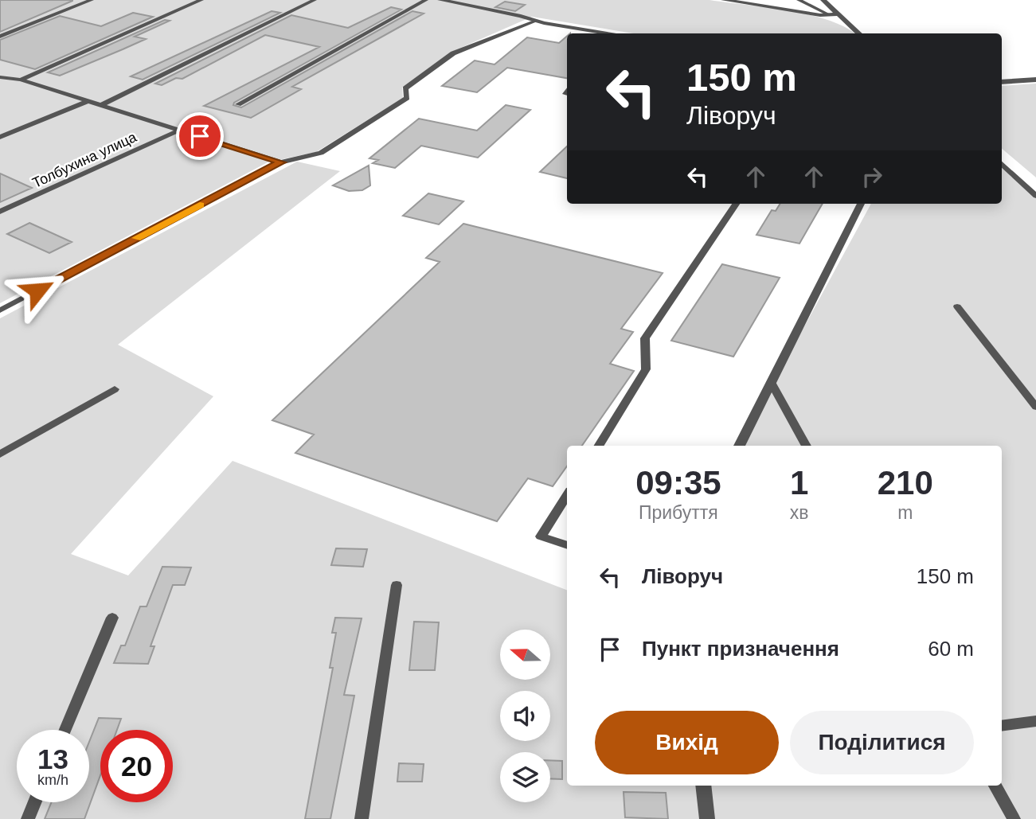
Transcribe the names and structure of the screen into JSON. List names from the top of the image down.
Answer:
{
  "streets": {
    "lane": ["Толбухина улица"]
  },
  "north": "left",
  "page": {
    "turn": ["150 m", "Ліворуч"],
    "eta": [
      "09:35",
      "Прибуття",
      "1",
      "хв",
      "210",
      "m"
    ],
    "list": [
      {
        "name": "Ліворуч",
        "value": "150 m"
      },
      {
        "name": "Пункт призначення",
        "value": "60 m"
      }
    ],
    "buttons": ["Вихід", "Поділитися"],
    "speed": "13 km/h",
    "limit": "20"
  }
}
